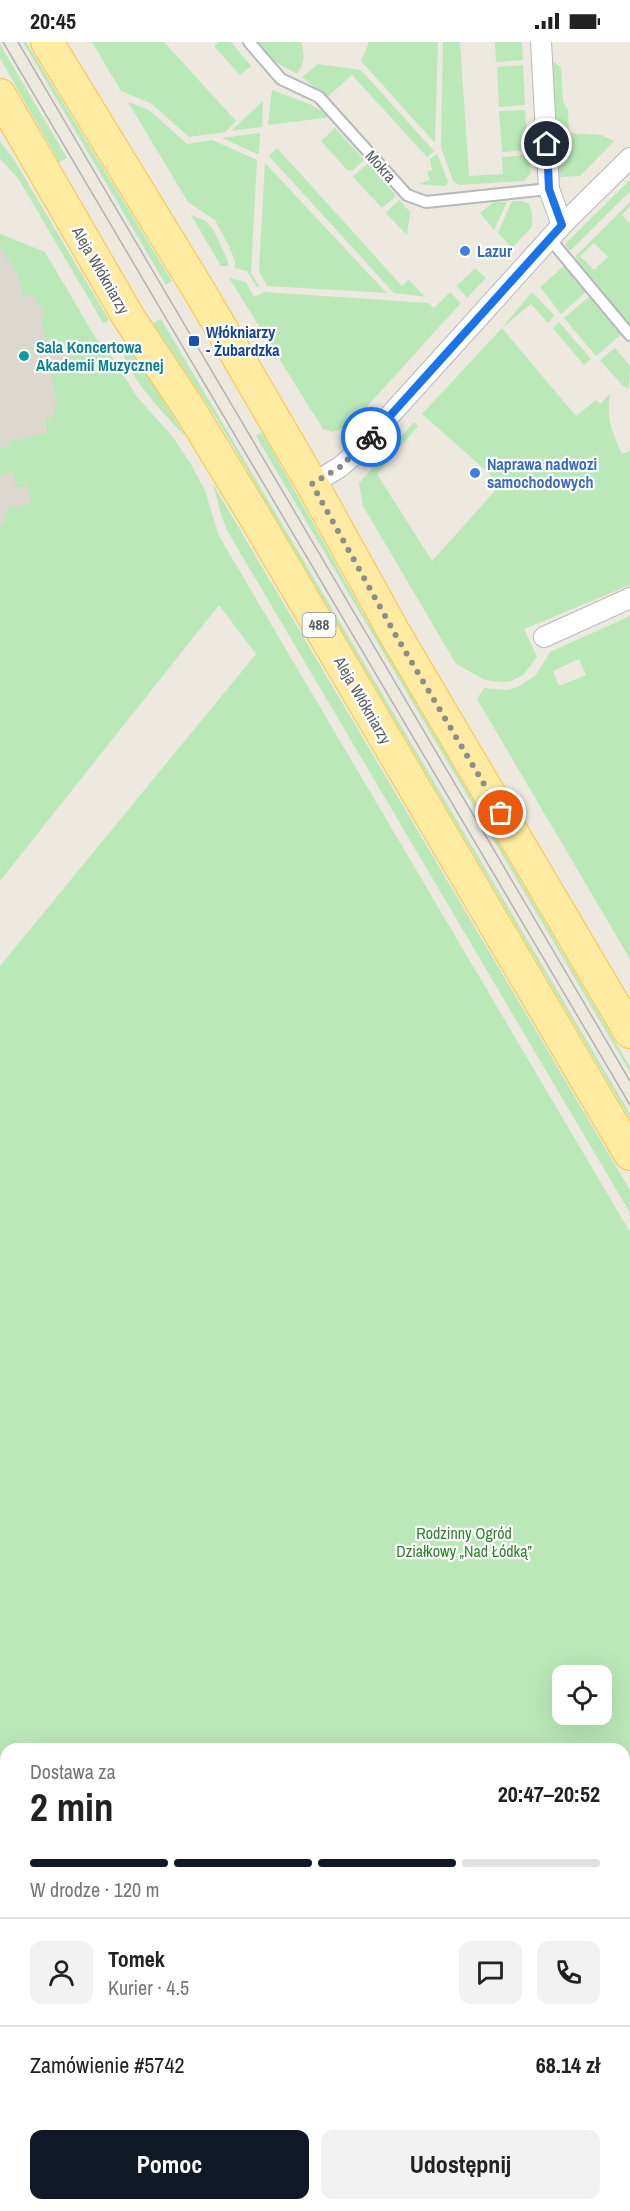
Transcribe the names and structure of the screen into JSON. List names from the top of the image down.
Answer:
{
  "streets": {
    "main road": ["Aleja Włókniarzy", "488"],
    "lane": ["Mokra"]
  },
  "parks": ["Rodzinny Ogród Działkowy „Nad Łódką”"],
  "places": {
    "other": ["Lazur", "Sala Koncertowa Akademii Muzycznej", "Naprawa nadwozi samochodowych"],
    "transit": ["Włókniarzy - Żubardzka"]
  },
  "page": {
    "status": "20:45",
    "heading": ["2 min", "Dostawa za", "20:47–20:52"],
    "panel": [
      "Tomek",
      "Kurier · 4.5",
      "Zamówienie #5742",
      "68.14 zł"
    ],
    "bar": "W drodze · 120 m",
    "buttons": ["Pomoc", "Udostępnij"]
  }
}
